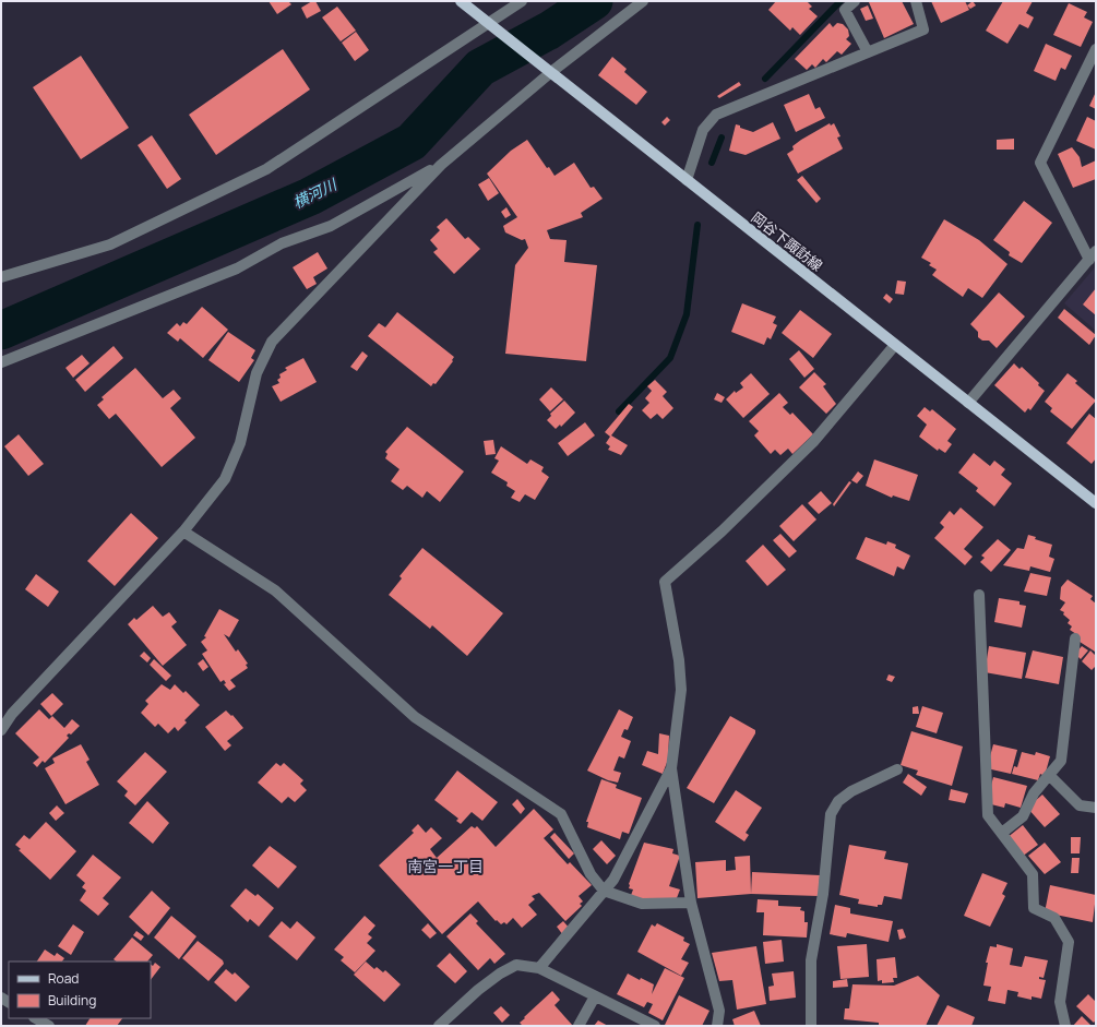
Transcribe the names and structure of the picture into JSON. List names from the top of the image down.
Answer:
{
  "streets": {
    "main road": ["岡谷下諏訪線"]
  },
  "districts": ["南宮一丁目"],
  "water": ["横河川"],
  "legend": ["Road", "Building"]
}
